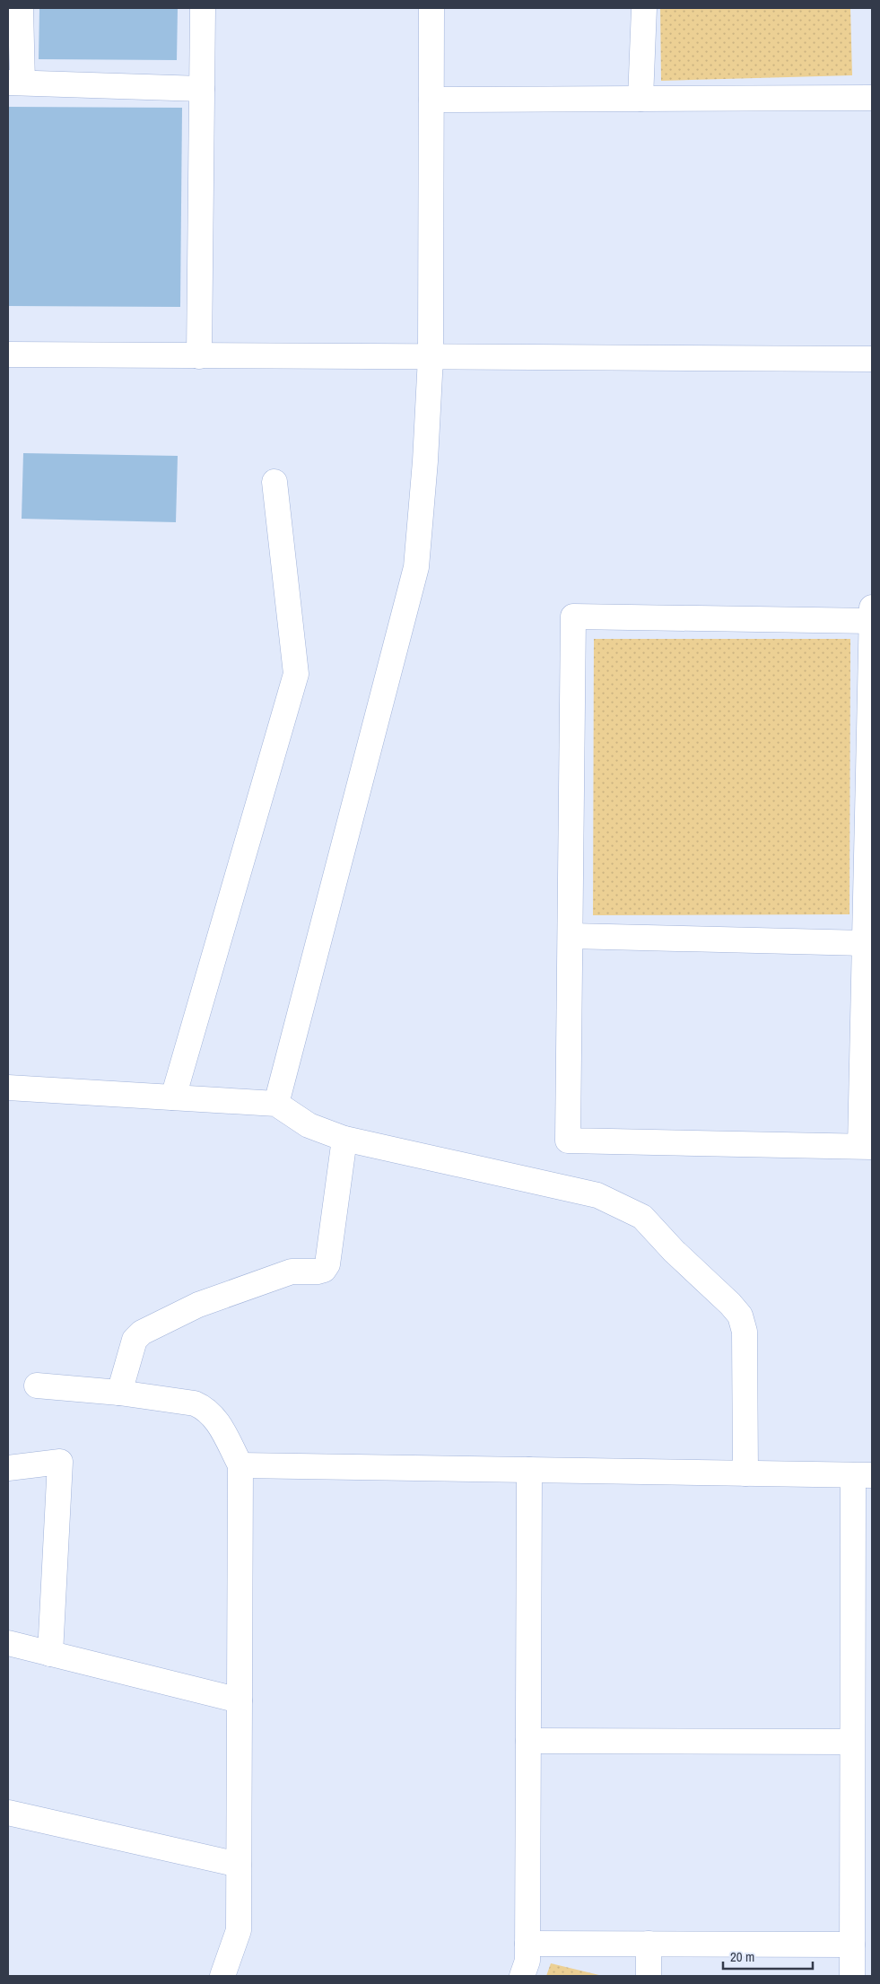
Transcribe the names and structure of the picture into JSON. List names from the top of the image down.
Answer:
{
  "scale_bar": "20 m"
}
